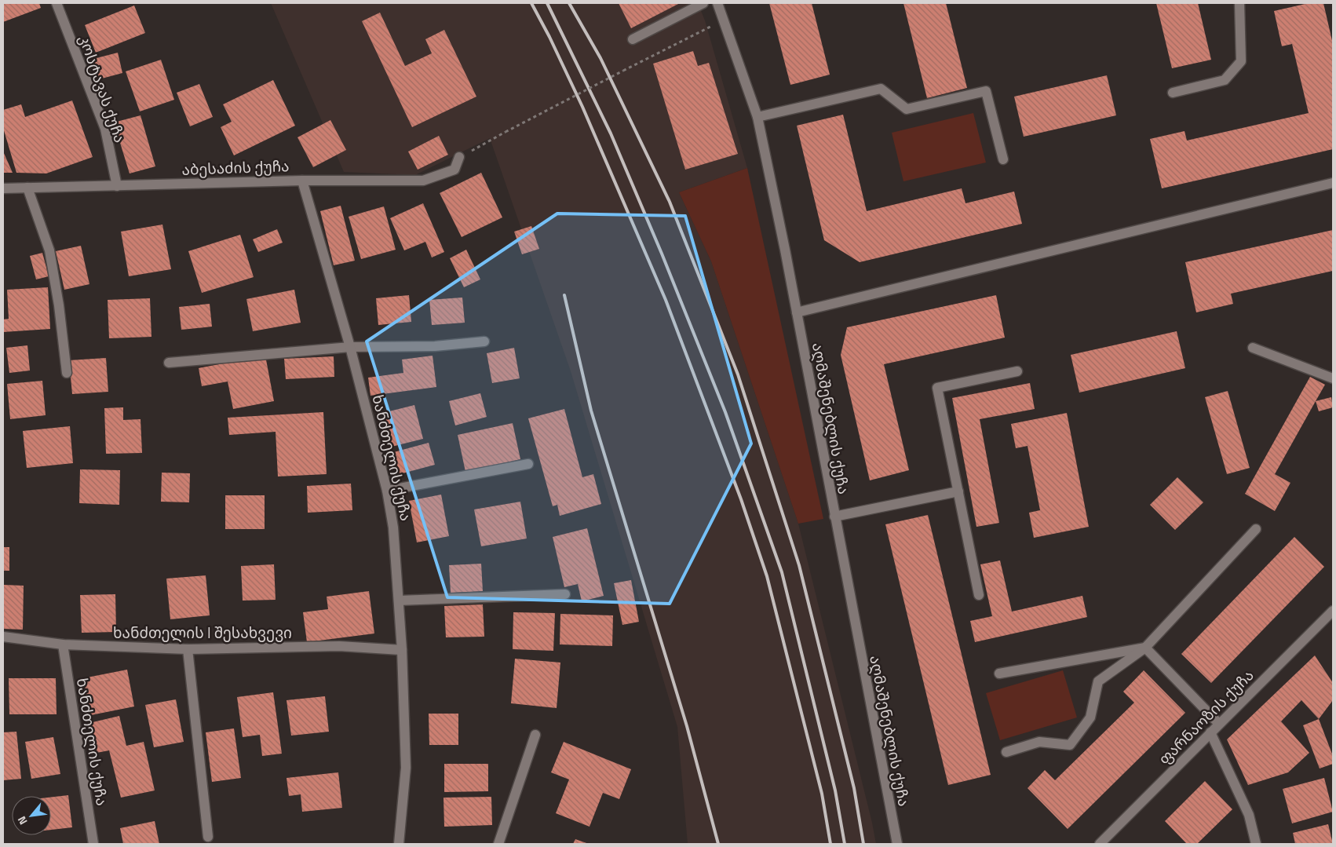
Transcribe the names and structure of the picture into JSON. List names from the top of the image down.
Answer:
{
  "streets": {
    "street": [
      "კოსტავას ქუჩა",
      "აბესაძის ქუჩა",
      "აღმაშენებლის ქუჩა",
      "ხანძთელის ქუჩა",
      "ხანძთელის I შესახვევი",
      "ფარნაოზის ქუჩა"
    ]
  },
  "crossings": [
    ["კოსტავას ქუჩა", "აბესაძის ქუჩა"],
    ["აბესაძის ქუჩა", "ხანძთელის ქუჩა"],
    ["ხანძთელის ქუჩა", "ხანძთელის I შესახვევი"]
  ],
  "north": "bottom left"
}
